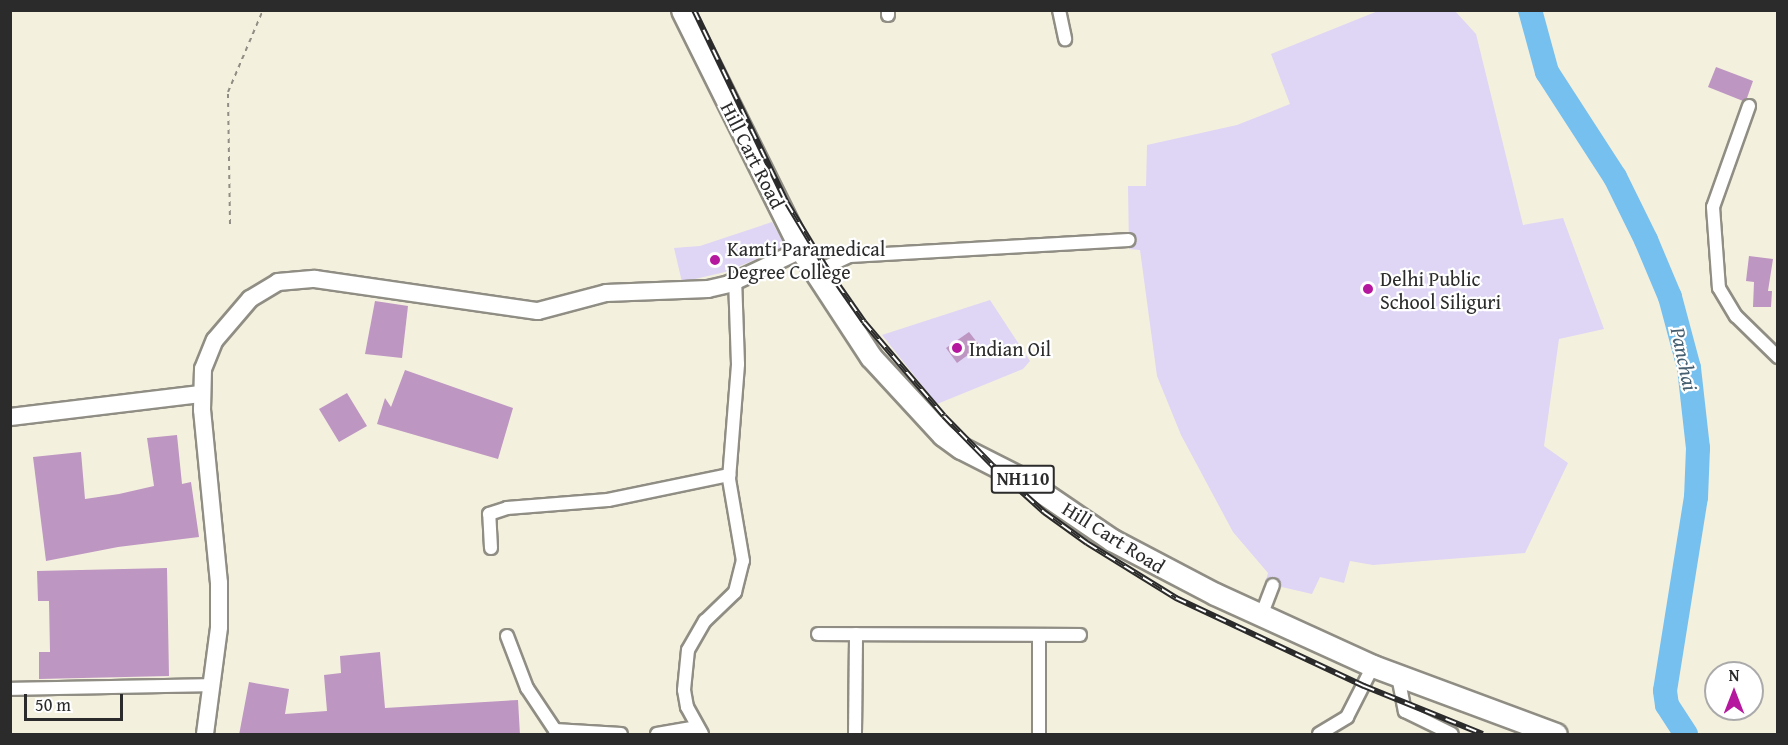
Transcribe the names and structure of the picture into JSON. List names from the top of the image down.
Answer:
{
  "streets": {
    "highway": ["Hill Cart Road", "NH110"]
  },
  "water": ["Panchai"],
  "places": ["Kamti Paramedical Degree College", "Delhi Public School Siliguri", "Indian Oil"],
  "scale_bar": "50 m",
  "north": "top"
}
